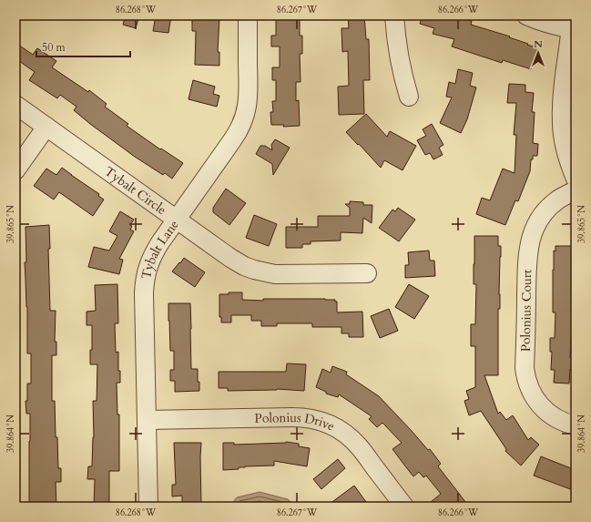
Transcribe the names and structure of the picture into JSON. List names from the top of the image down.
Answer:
{
  "streets": {
    "street": [
      "Tybalt Circle",
      "Tybalt Lane",
      "Polonius Court",
      "Polonius Drive"
    ]
  },
  "crossings": [
    ["Tybalt Circle", "Tybalt Lane"],
    ["Tybalt Lane", "Polonius Drive"]
  ],
  "scale_bar": "50 m",
  "north": "top",
  "coordinates": [
    "86.268°W",
    "86.267°W",
    "86.266°W",
    "39.865°N",
    "39.864°N"
  ]
}
